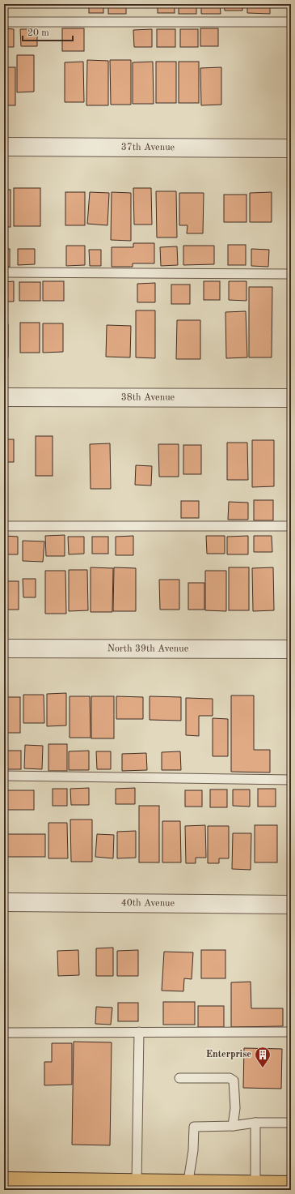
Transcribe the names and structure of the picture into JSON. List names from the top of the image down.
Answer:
{
  "streets": {
    "street": [
      "37th Avenue",
      "38th Avenue",
      "North 39th Avenue",
      "40th Avenue"
    ]
  },
  "places": {
    "building": ["Enterprise"]
  },
  "scale_bar": "20 m"
}
